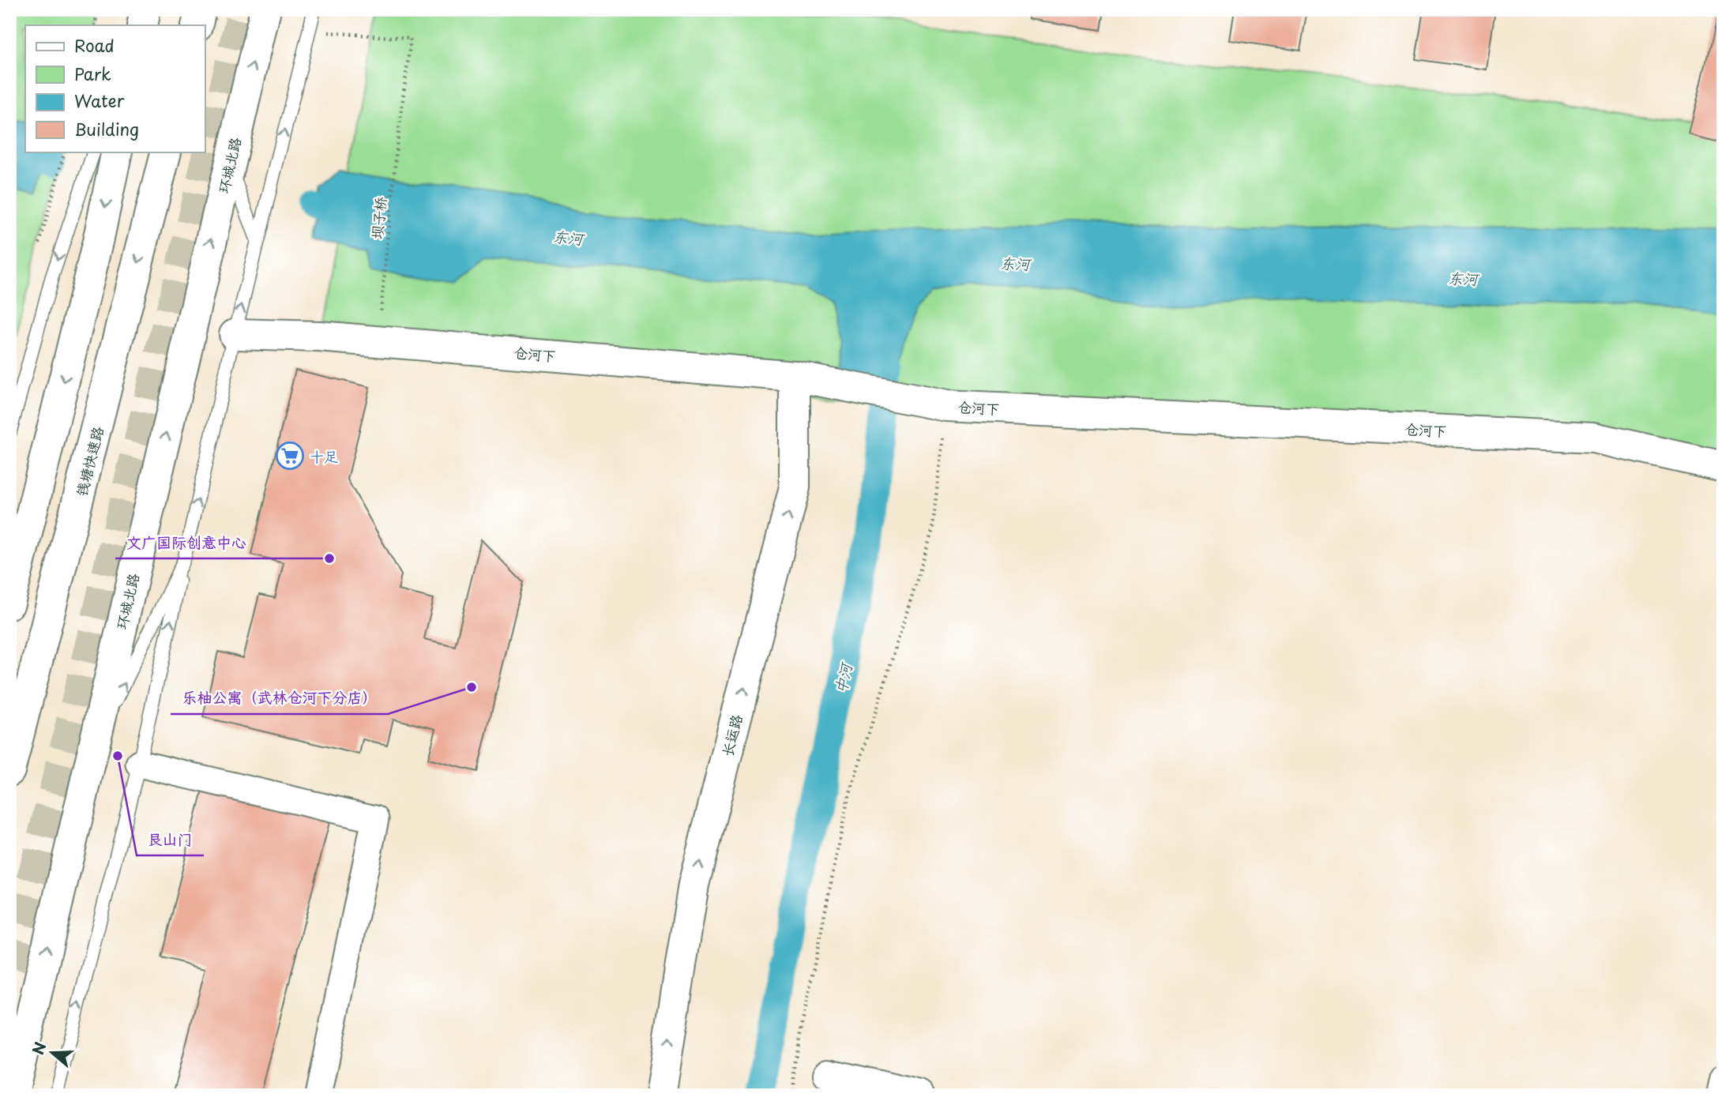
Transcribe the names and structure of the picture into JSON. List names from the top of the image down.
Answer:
{
  "streets": {
    "main road": [
      "环城北路",
      "仓河下",
      "钱塘快速路",
      "长运路"
    ],
    "path": ["坝子桥"]
  },
  "crossings": [
    ["仓河下", "长运路"]
  ],
  "one_way": ["长运路"],
  "water": ["东河", "中河"],
  "places": {
    "supermarket": ["十足"],
    "other": ["文广国际创意中心", "乐柚公寓（武林仓河下分店）", "艮山门"]
  },
  "legend": [
    "Road",
    "Park",
    "Water",
    "Building"
  ],
  "north": "left"
}
